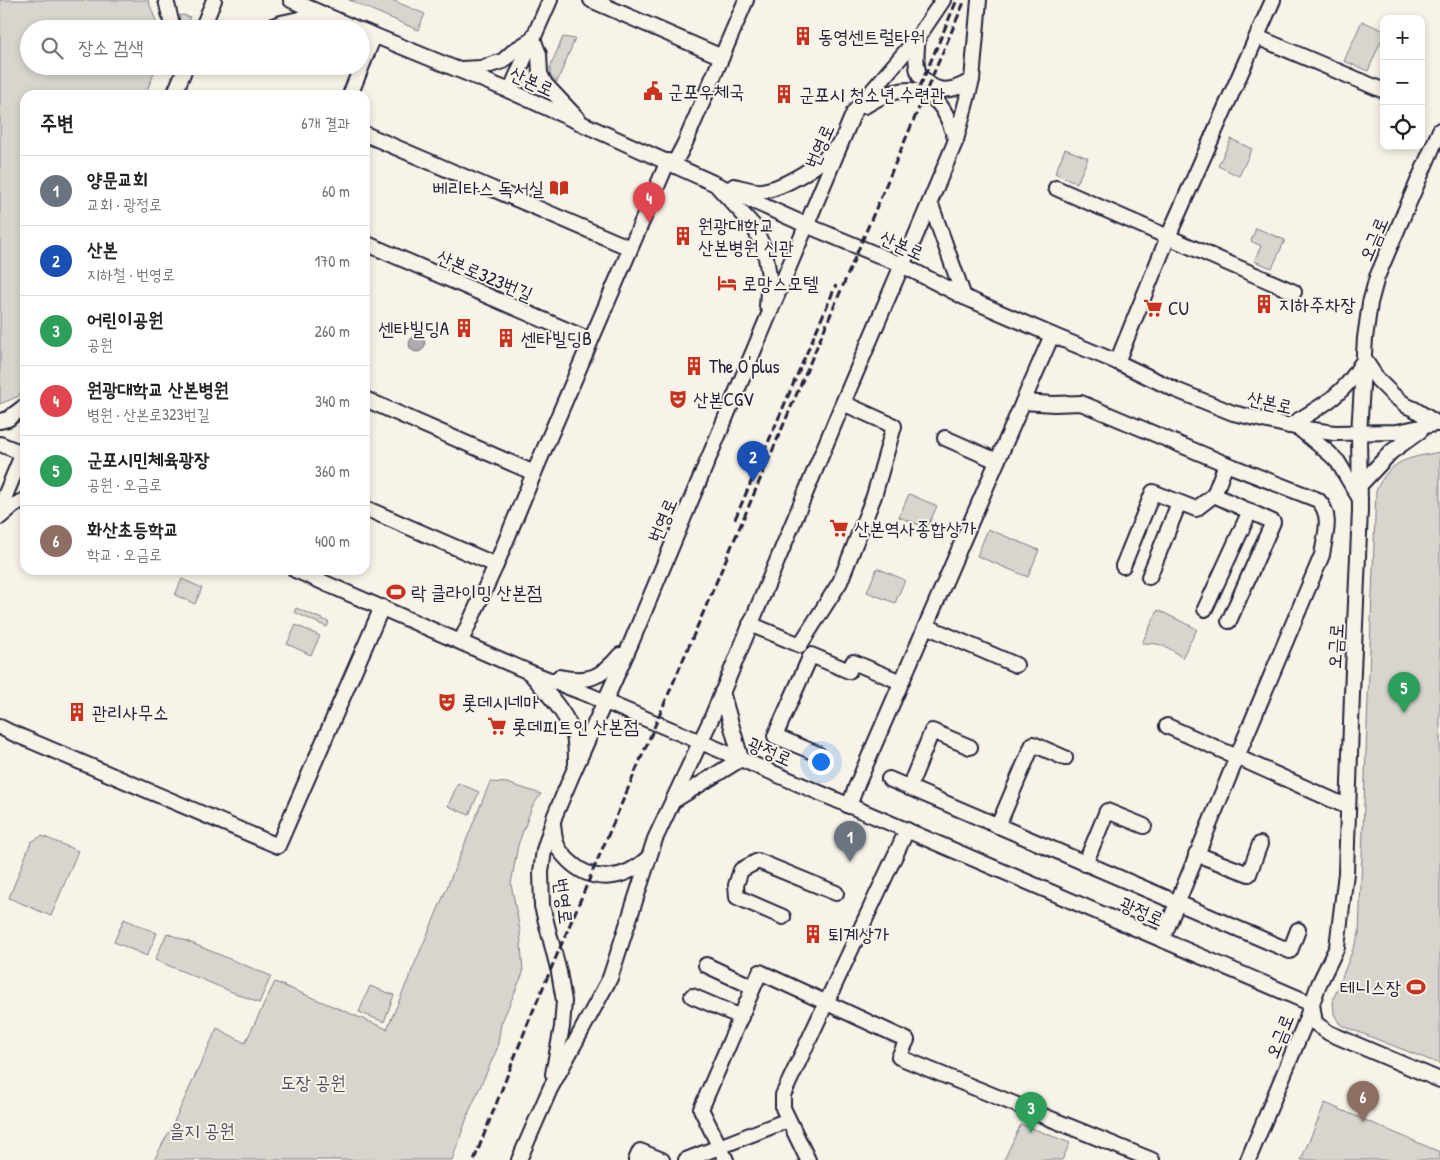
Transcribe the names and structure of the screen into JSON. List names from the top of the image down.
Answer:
{
  "streets": {
    "street": [
      "산본로",
      "번영로",
      "오금로",
      "산본로323번길",
      "광정로"
    ]
  },
  "crossings": [
    ["산본로", "번영로"],
    ["산본로", "오금로"],
    ["번영로", "광정로"],
    ["오금로", "광정로"]
  ],
  "parks": ["도장 공원", "을지 공원"],
  "places": {
    "building": [
      "동영센트럴타워",
      "군포시 청소년 수련관",
      "원광대학교 산본병원 신관",
      "지하주차장",
      "센타빌딩A",
      "센타빌딩B",
      "The O'plus",
      "관리사무소",
      "퇴계상가"
    ],
    "public building": ["군포우체국"],
    "library": ["베리타스 독서실"],
    "hotel": ["로망스모텔"],
    "supermarket": ["CU", "산본역사종합상가", "롯데피트인 산본점"],
    "theatre": ["산본CGV", "롯데시네마"],
    "sports": ["락 클라이밍 산본점", "테니스장"]
  },
  "page": {
    "map_buttons": ["+", "−"],
    "search": "장소 검색",
    "heading": ["주변", "6개 결과"],
    "list": [
      {
        "mark": "1",
        "name": "양문교회",
        "note": "교회 · 광정로",
        "value": "60 m"
      },
      {
        "mark": "2",
        "name": "산본",
        "note": "지하철 · 번영로",
        "value": "170 m"
      },
      {
        "mark": "3",
        "name": "어린이공원",
        "note": "공원",
        "value": "260 m"
      },
      {
        "mark": "4",
        "name": "원광대학교 산본병원",
        "note": "병원 · 산본로323번길",
        "value": "340 m"
      },
      {
        "mark": "5",
        "name": "군포시민체육광장",
        "note": "공원 · 오금로",
        "value": "360 m"
      },
      {
        "mark": "6",
        "name": "화산초등학교",
        "note": "학교 · 오금로",
        "value": "400 m"
      }
    ],
    "pins": [
      "4",
      "2",
      "5",
      "1",
      "6",
      "3"
    ]
  }
}
